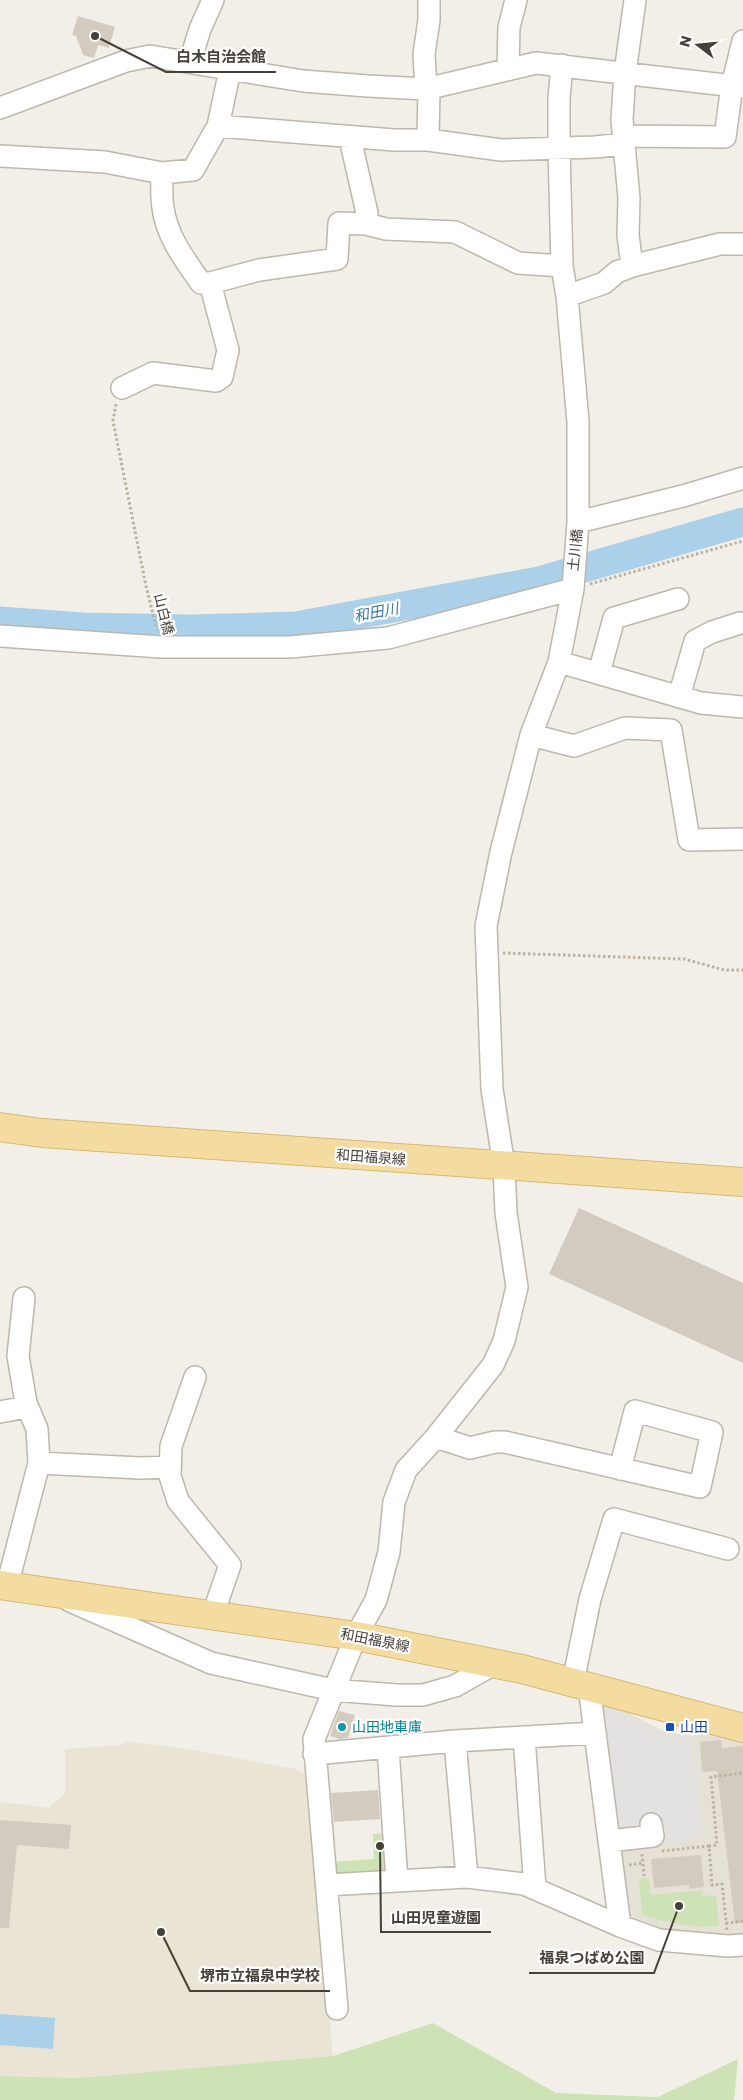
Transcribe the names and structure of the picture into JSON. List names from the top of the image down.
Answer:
{
  "streets": {
    "main road": ["和田福泉線"],
    "street": ["土川橋"],
    "path": ["山白橋"]
  },
  "crossings": [
    ["土川橋", "和田福泉線"]
  ],
  "water": ["和田川"],
  "places": {
    "other": [
      "白木自治会館",
      "山田地車庫",
      "山田児童遊園",
      "福泉つばめ公園",
      "堺市立福泉中学校"
    ],
    "transit": ["山田"]
  },
  "north": "left"
}
